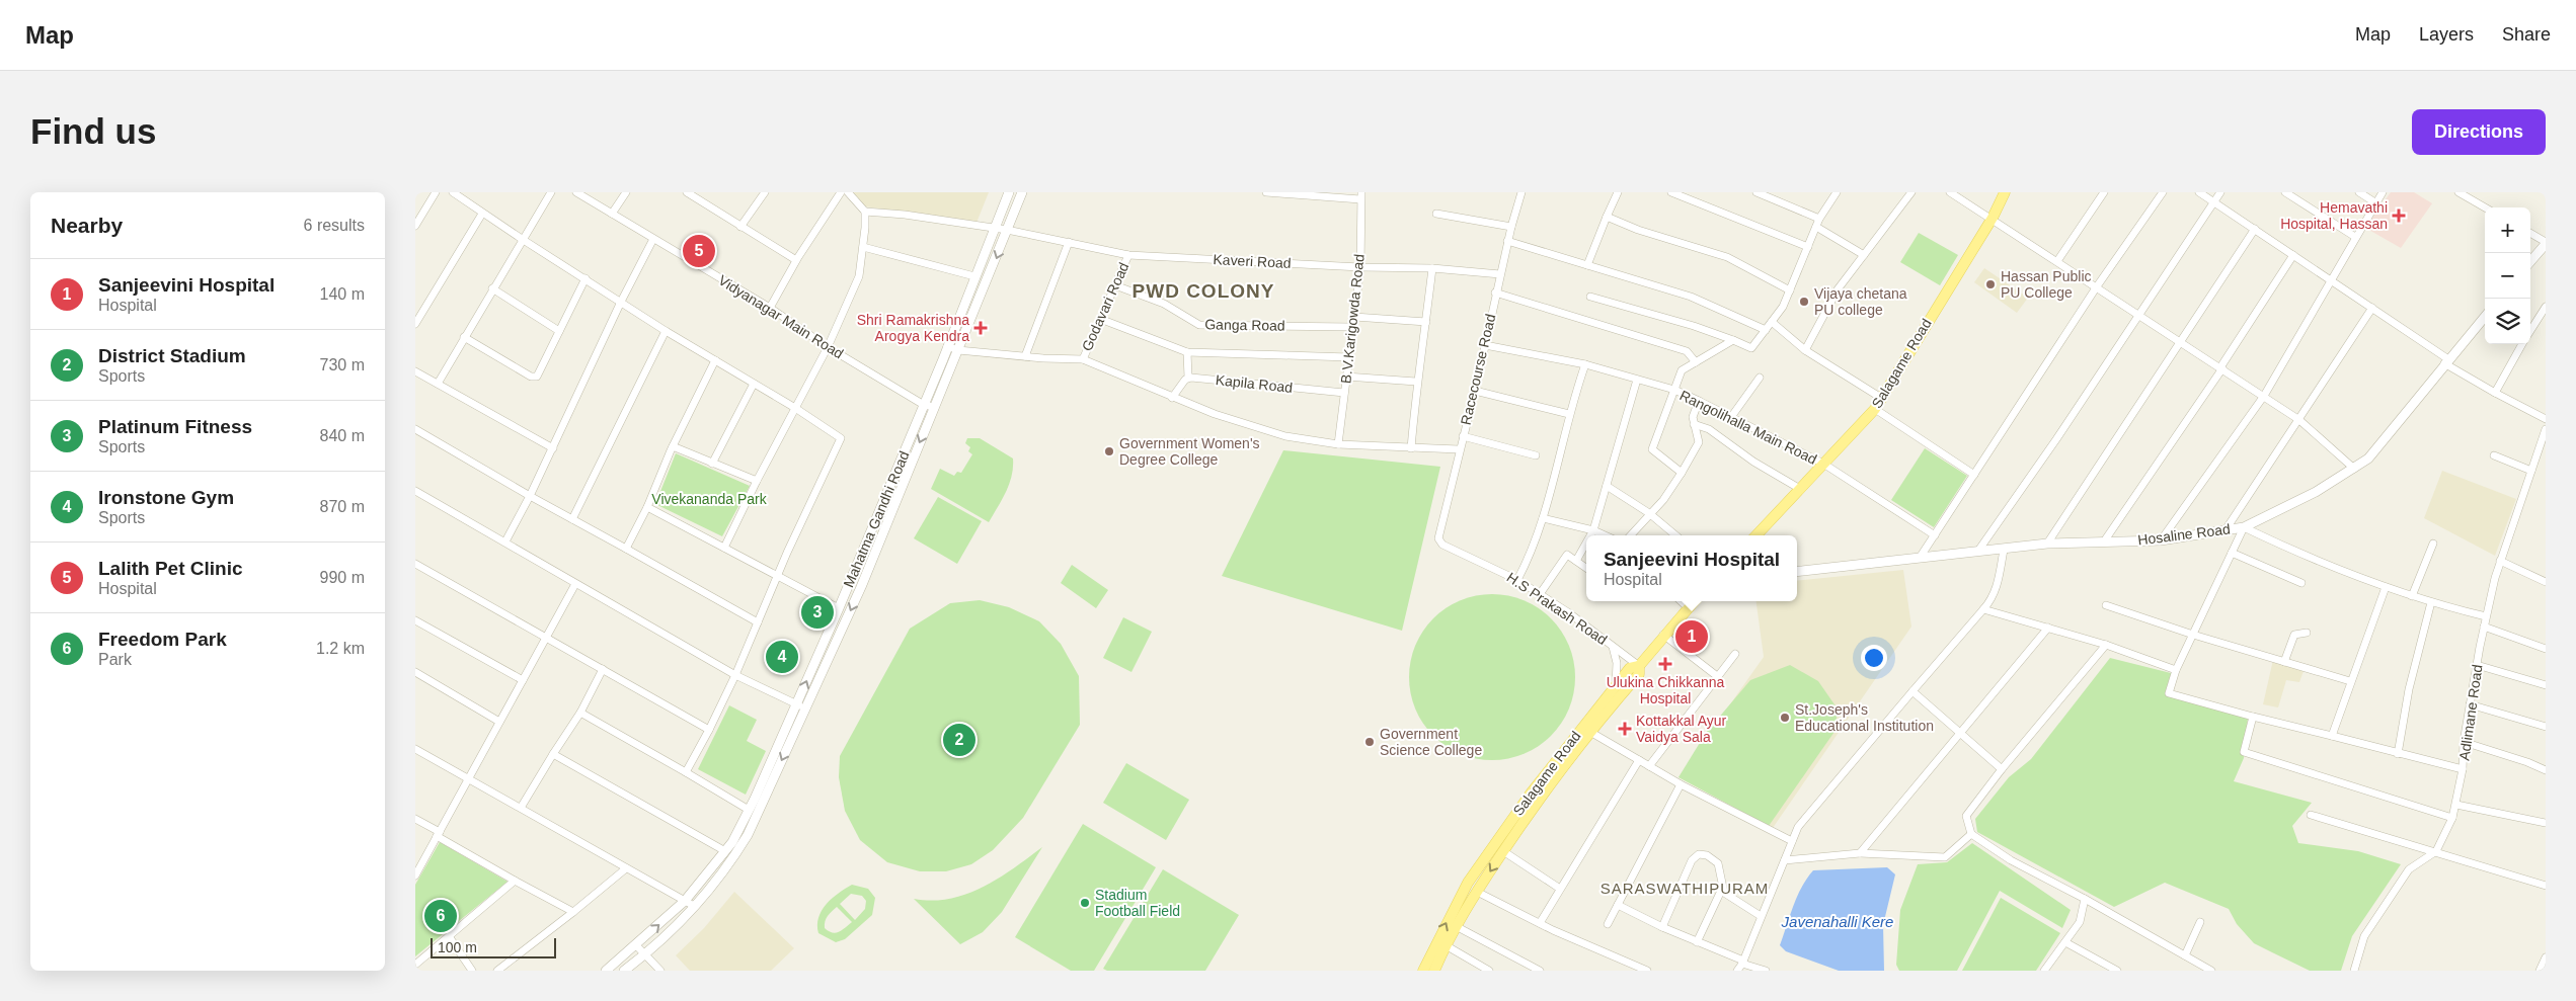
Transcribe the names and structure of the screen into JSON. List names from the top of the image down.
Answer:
{
  "streets": {
    "main road": ["Salagame Road"],
    "street": [
      "Kaveri Road",
      "Godavari Road",
      "Vidyanagar Main Road",
      "B.V.Karigowda Road",
      "Ganga Road",
      "Racecourse Road",
      "Kapila Road",
      "Rangolihalla Main Road",
      "Mahatma Gandhi Road",
      "Hosaline Road",
      "H.S Prakash Road",
      "Adlimane Road"
    ]
  },
  "crossings": [
    ["Kaveri Road", "Godavari Road"],
    ["Kaveri Road", "B.V.Karigowda Road"],
    ["Kaveri Road", "Racecourse Road"],
    ["Kaveri Road", "Mahatma Gandhi Road"],
    ["Godavari Road", "Ganga Road"],
    ["Vidyanagar Main Road", "Mahatma Gandhi Road"],
    ["B.V.Karigowda Road", "Ganga Road"],
    ["B.V.Karigowda Road", "Kapila Road"],
    ["Salagame Road", "Rangolihalla Main Road"],
    ["Salagame Road", "H.S Prakash Road"],
    ["Racecourse Road", "Rangolihalla Main Road"],
    ["Racecourse Road", "H.S Prakash Road"]
  ],
  "districts": ["PWD COLONY", "SARASWATHIPURAM"],
  "water": ["Javenahalli Kere"],
  "parks": ["Vivekananda Park"],
  "places": {
    "health": [
      "Hemavathi Hospital, Hassan",
      "Shri Ramakrishna Arogya Kendra",
      "Ulukina Chikkanna Hospital",
      "Kottakkal Ayur Vaidya Sala"
    ],
    "other": [
      "Hassan Public PU College",
      "Vijaya chetana PU college",
      "Government Women's Degree College",
      "St.Joseph's Educational Institution",
      "Government Science College",
      "Stadium Football Field"
    ]
  },
  "scale_bar": "100 m",
  "page": {
    "header": "Map",
    "nav": ["Map", "Layers", "Share"],
    "buttons": "Directions",
    "title": "Find us",
    "heading": ["Nearby", "6 results"],
    "map_buttons": ["+", "−"],
    "pins": [
      "5",
      "3",
      "1",
      "4",
      "2",
      "6"
    ],
    "list": [
      {
        "mark": "1",
        "name": "Sanjeevini Hospital",
        "note": "Hospital",
        "value": "140 m"
      },
      {
        "mark": "2",
        "name": "District Stadium",
        "note": "Sports",
        "value": "730 m"
      },
      {
        "mark": "3",
        "name": "Platinum Fitness",
        "note": "Sports",
        "value": "840 m"
      },
      {
        "mark": "4",
        "name": "Ironstone Gym",
        "note": "Sports",
        "value": "870 m"
      },
      {
        "mark": "5",
        "name": "Lalith Pet Clinic",
        "note": "Hospital",
        "value": "990 m"
      },
      {
        "mark": "6",
        "name": "Freedom Park",
        "note": "Park",
        "value": "1.2 km"
      }
    ],
    "popup": ["Sanjeevini Hospital", "Hospital"],
    "scale": "100 m"
  }
}
